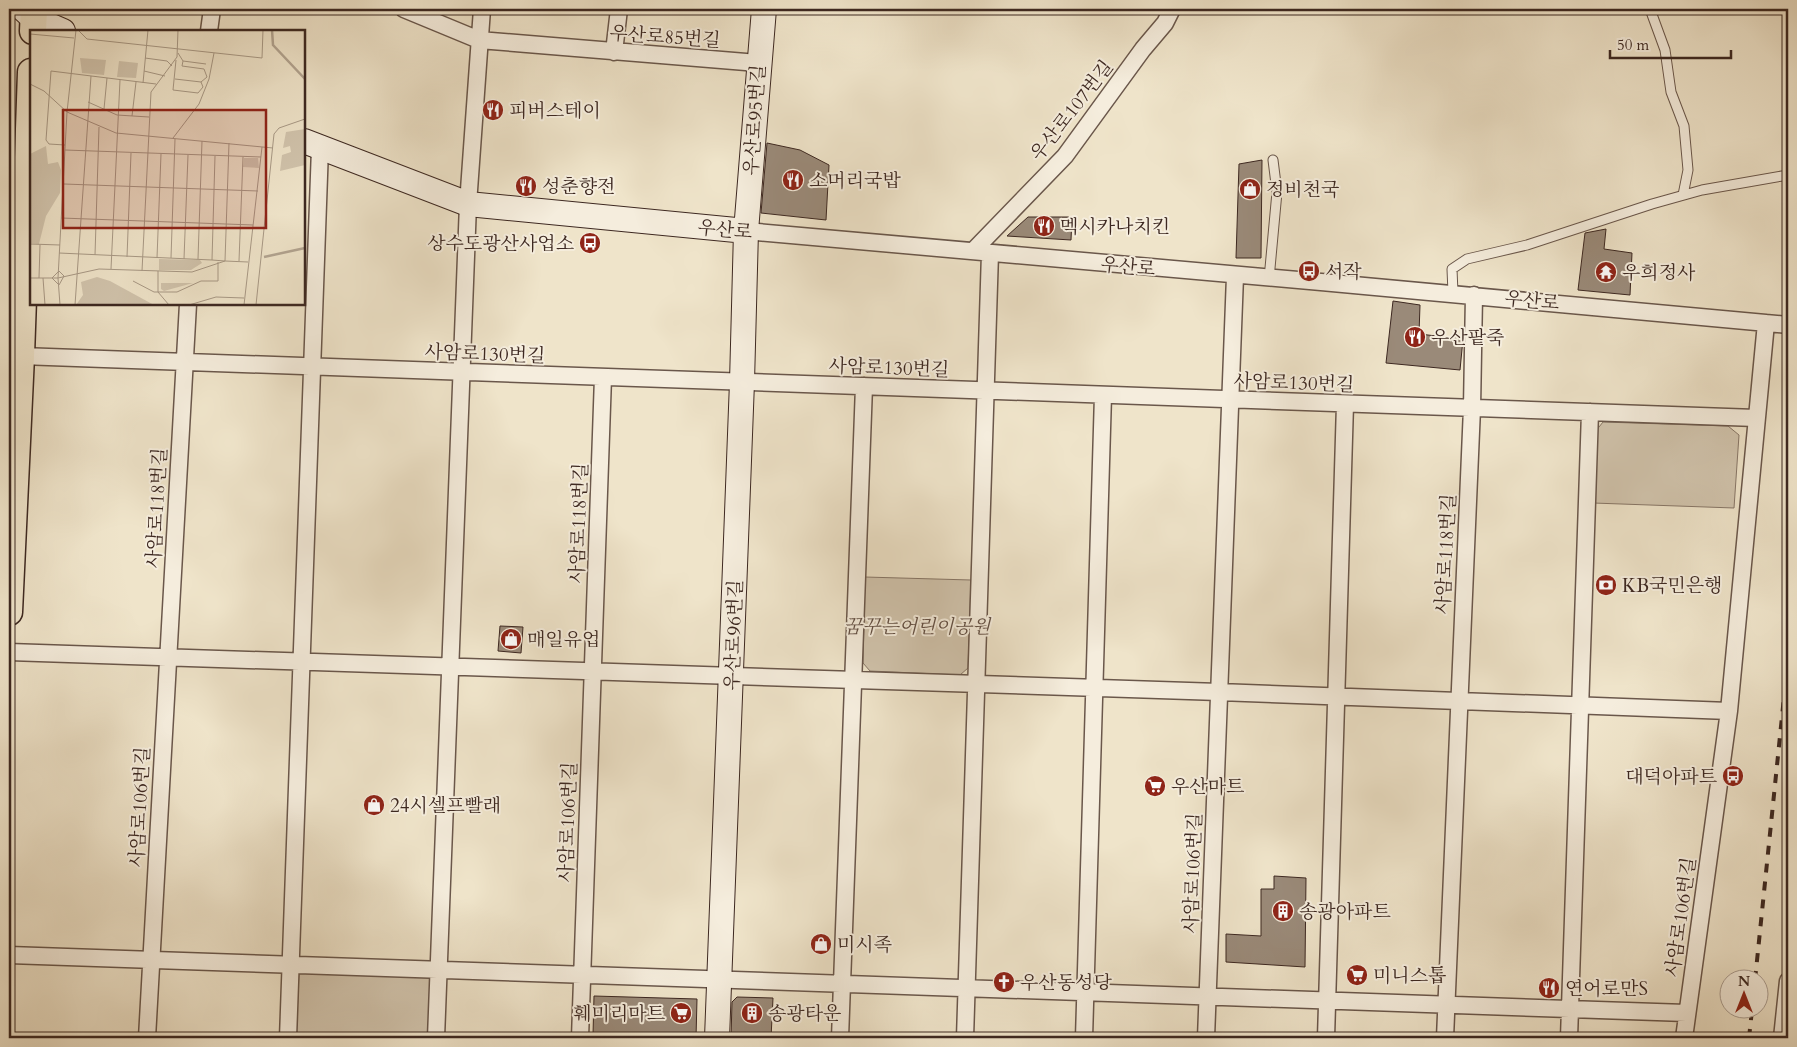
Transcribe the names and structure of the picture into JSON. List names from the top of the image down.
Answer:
{
  "streets": {
    "street": [
      "우산로85번길",
      "우산로107번길",
      "우산로95번길",
      "우산로",
      "사암로130번길",
      "사암로118번길",
      "우산로96번길",
      "사암로106번길"
    ]
  },
  "crossings": [
    ["우산로85번길", "우산로95번길"],
    ["우산로107번길", "우산로"],
    ["우산로95번길", "우산로"],
    ["우산로95번길", "우산로96번길"],
    ["우산로", "사암로130번길"],
    ["우산로", "사암로118번길"],
    ["우산로", "우산로96번길"],
    ["우산로", "사암로106번길"],
    ["사암로130번길", "사암로118번길"],
    ["사암로130번길", "우산로96번길"],
    ["사암로130번길", "사암로106번길"],
    ["사암로118번길", "사암로106번길"]
  ],
  "parks": ["꿈꾸는어린이공원"],
  "places": {
    "restaurant": [
      "피버스테이",
      "소머리국밥",
      "성춘향전",
      "멕시카나치킨",
      "우산팥죽",
      "연어로만S"
    ],
    "shop": [
      "정비천국",
      "매일유업",
      "24시셀프빨래",
      "미시족"
    ],
    "bus stop": ["상수도광산사업소", "서작", "대덕아파트"],
    "temple": ["우희정사"],
    "bank": ["KB국민은행"],
    "supermarket": ["우산마트", "미니스톱", "훼미리마트"],
    "building": ["송광아파트", "송광타운"],
    "church": ["우산동성당"]
  },
  "scale_bar": "50 m",
  "north": "top"
}
